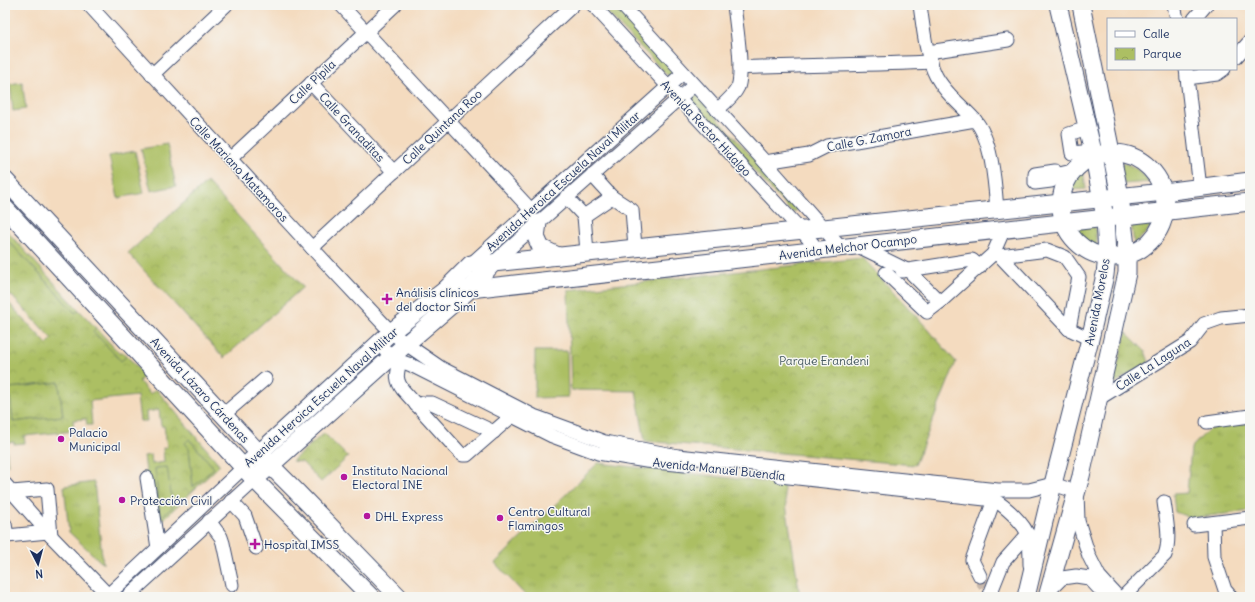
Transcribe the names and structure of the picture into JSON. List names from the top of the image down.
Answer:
{
  "streets": {
    "main road": [
      "Avenida Heroica Escuela Naval Militar",
      "Avenida Melchor Ocampo",
      "Avenida Morelos",
      "Avenida Lázaro Cárdenas"
    ],
    "street": [
      "Calle Pípila",
      "Calle Granaditas",
      "Calle Quintana Roo",
      "Avenida Rector Hidalgo",
      "Calle G. Zamora",
      "Calle Mariano Matamoros",
      "Calle La Laguna",
      "Avenida Manuel Buendía"
    ]
  },
  "crossings": [
    ["Calle Pípila", "Calle Granaditas"],
    ["Calle Pípila", "Calle Mariano Matamoros"],
    ["Calle Granaditas", "Calle Quintana Roo"],
    ["Calle Quintana Roo", "Calle Mariano Matamoros"],
    ["Avenida Rector Hidalgo", "Calle G. Zamora"],
    ["Avenida Rector Hidalgo", "Avenida Heroica Escuela Naval Militar"],
    ["Avenida Rector Hidalgo", "Avenida Melchor Ocampo"],
    ["Calle Mariano Matamoros", "Avenida Heroica Escuela Naval Militar"],
    ["Calle Mariano Matamoros", "Avenida Manuel Buendía"],
    ["Avenida Heroica Escuela Naval Militar", "Avenida Melchor Ocampo"],
    ["Avenida Heroica Escuela Naval Militar", "Avenida Lázaro Cárdenas"],
    ["Avenida Heroica Escuela Naval Militar", "Avenida Manuel Buendía"],
    ["Avenida Melchor Ocampo", "Avenida Morelos"],
    ["Avenida Morelos", "Calle La Laguna"],
    ["Avenida Morelos", "Avenida Manuel Buendía"]
  ],
  "parks": ["Parque Erandeni"],
  "places": {
    "health": ["Análisis clínicos del doctor Simi", "Hospital IMSS"],
    "other": [
      "Palacio Municipal",
      "Instituto Nacional Electoral INE",
      "Protección Civil",
      "DHL Express",
      "Centro Cultural Flamingos"
    ]
  },
  "legend": ["Calle", "Parque"],
  "north": "bottom"
}
